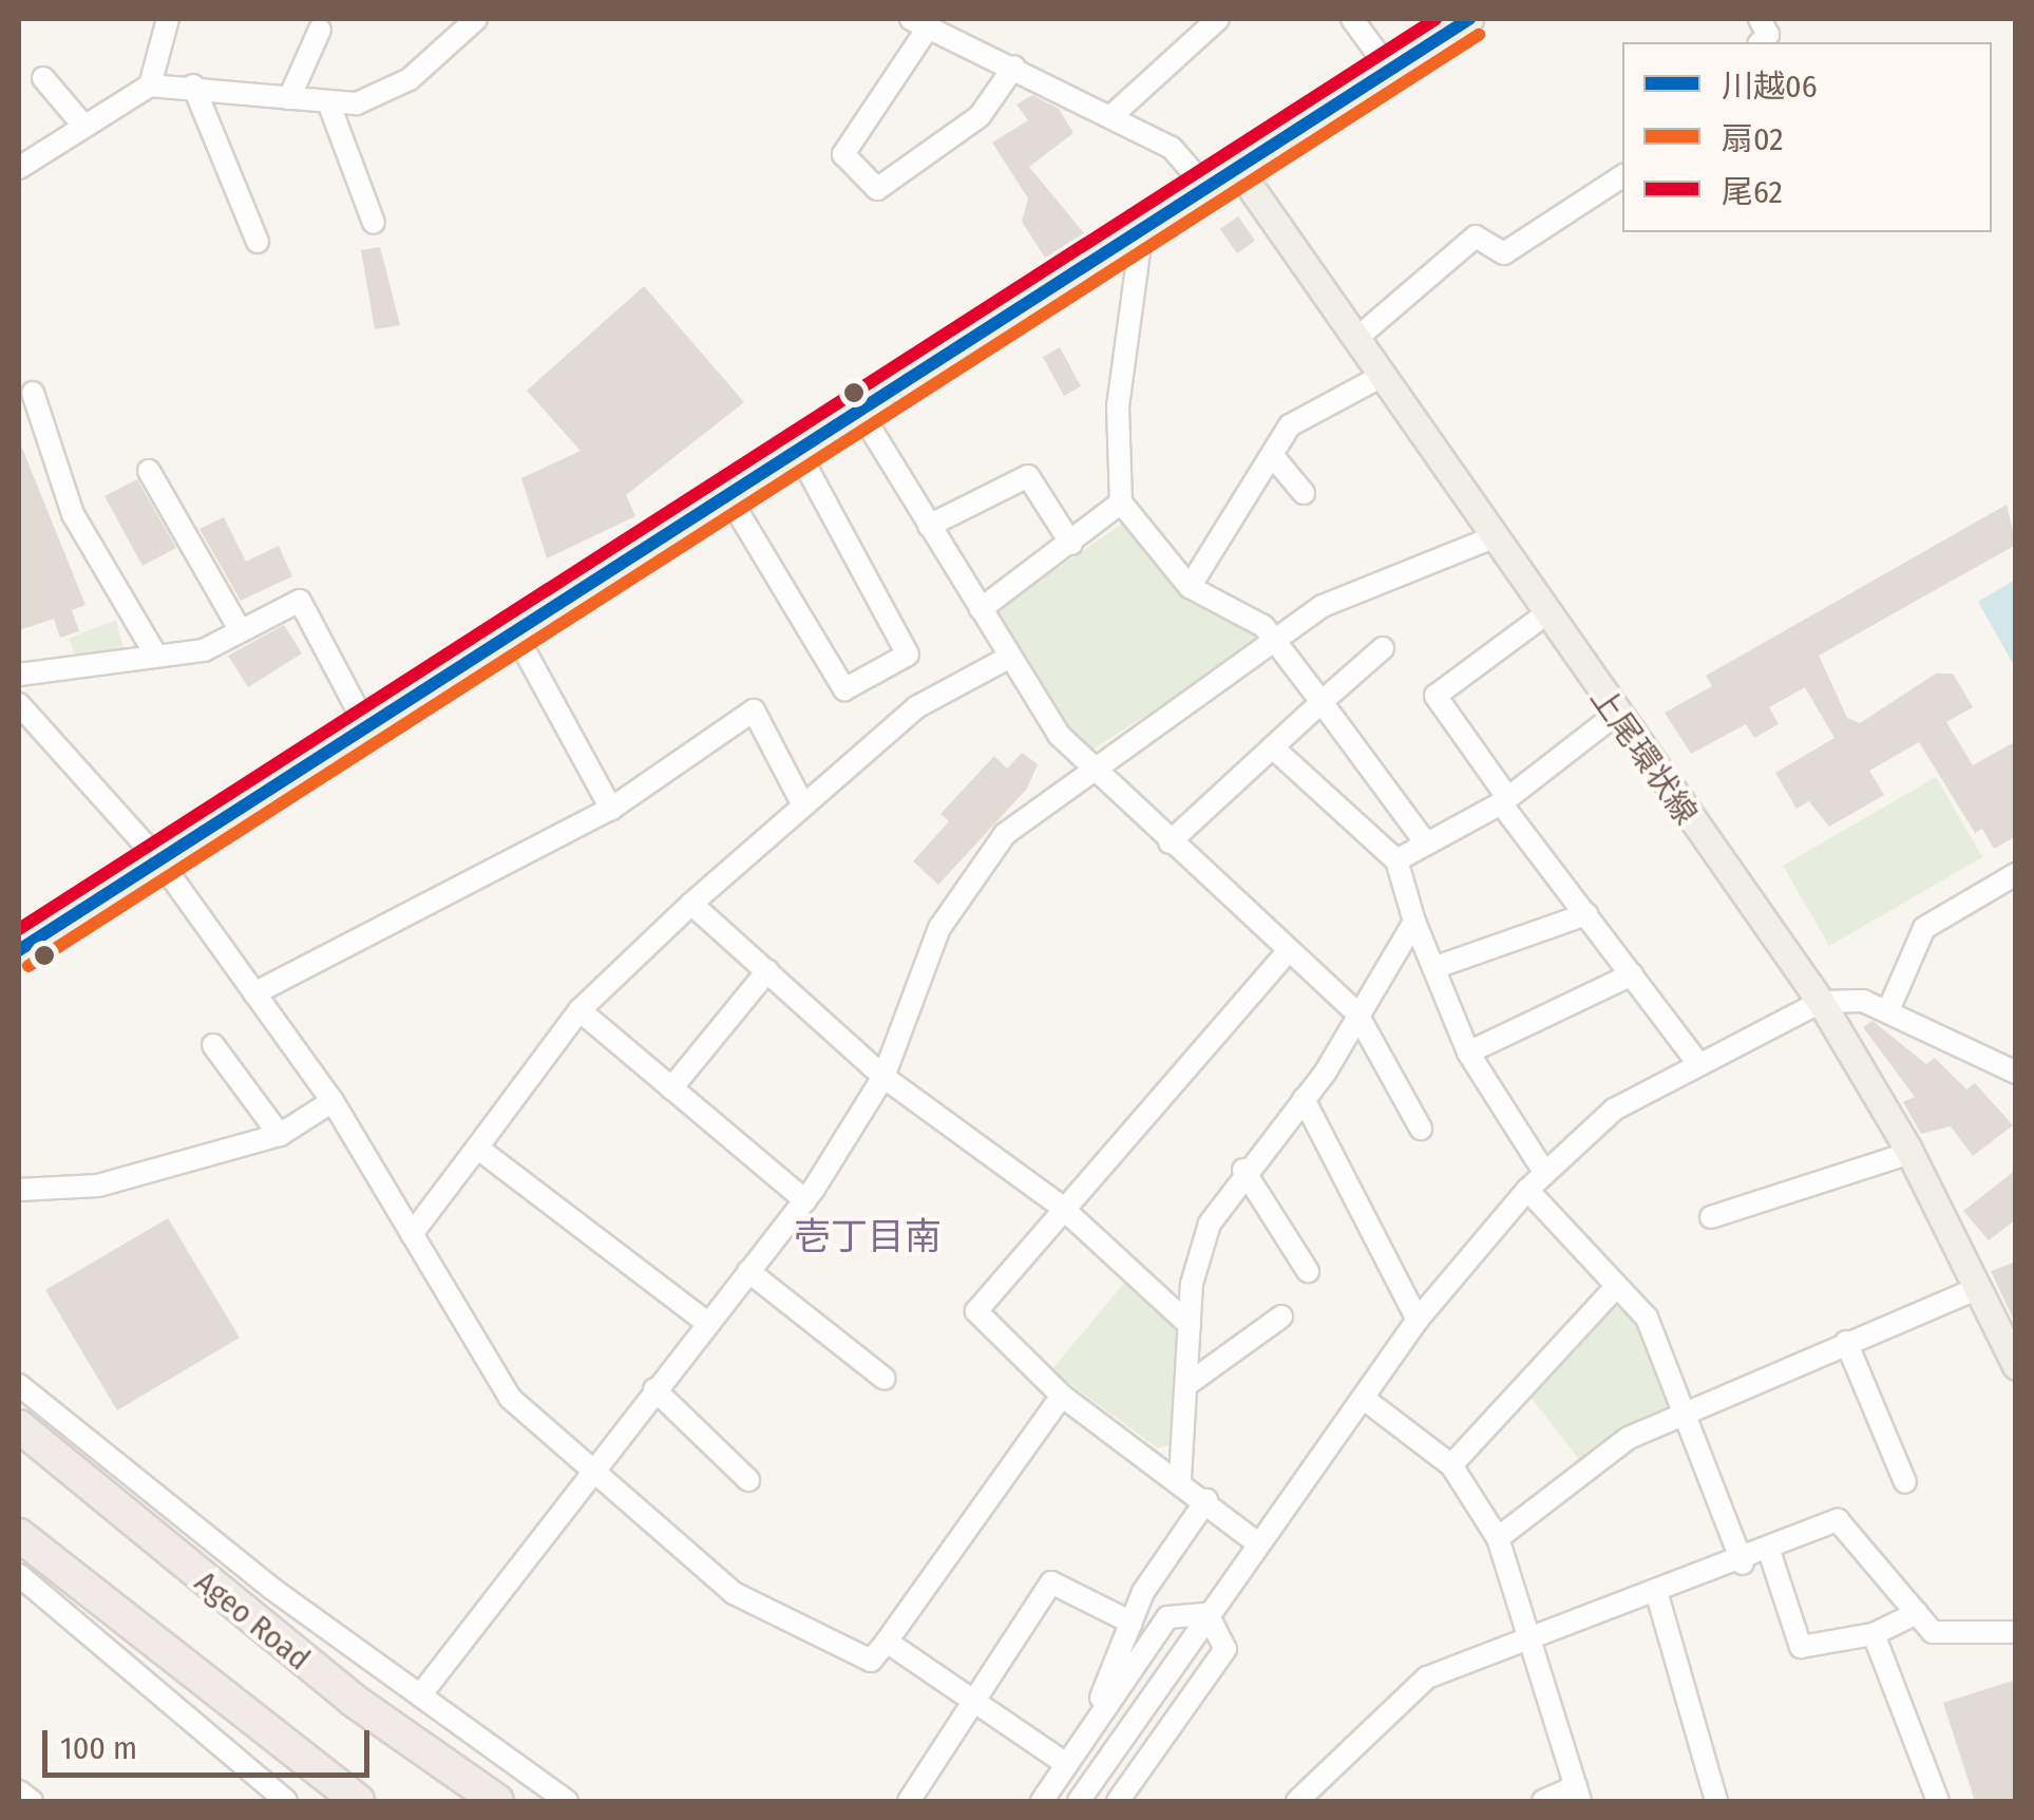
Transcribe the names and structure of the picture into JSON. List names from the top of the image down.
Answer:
{
  "streets": {
    "highway": ["Ageo Road"],
    "main road": ["上尾環状線"]
  },
  "districts": ["壱丁目南"],
  "lines": ["transit line 川越06", "transit line 尾62", "transit line 扇02"],
  "legend": ["川越06", "扇02", "尾62"],
  "scale_bar": "100 m"
}
